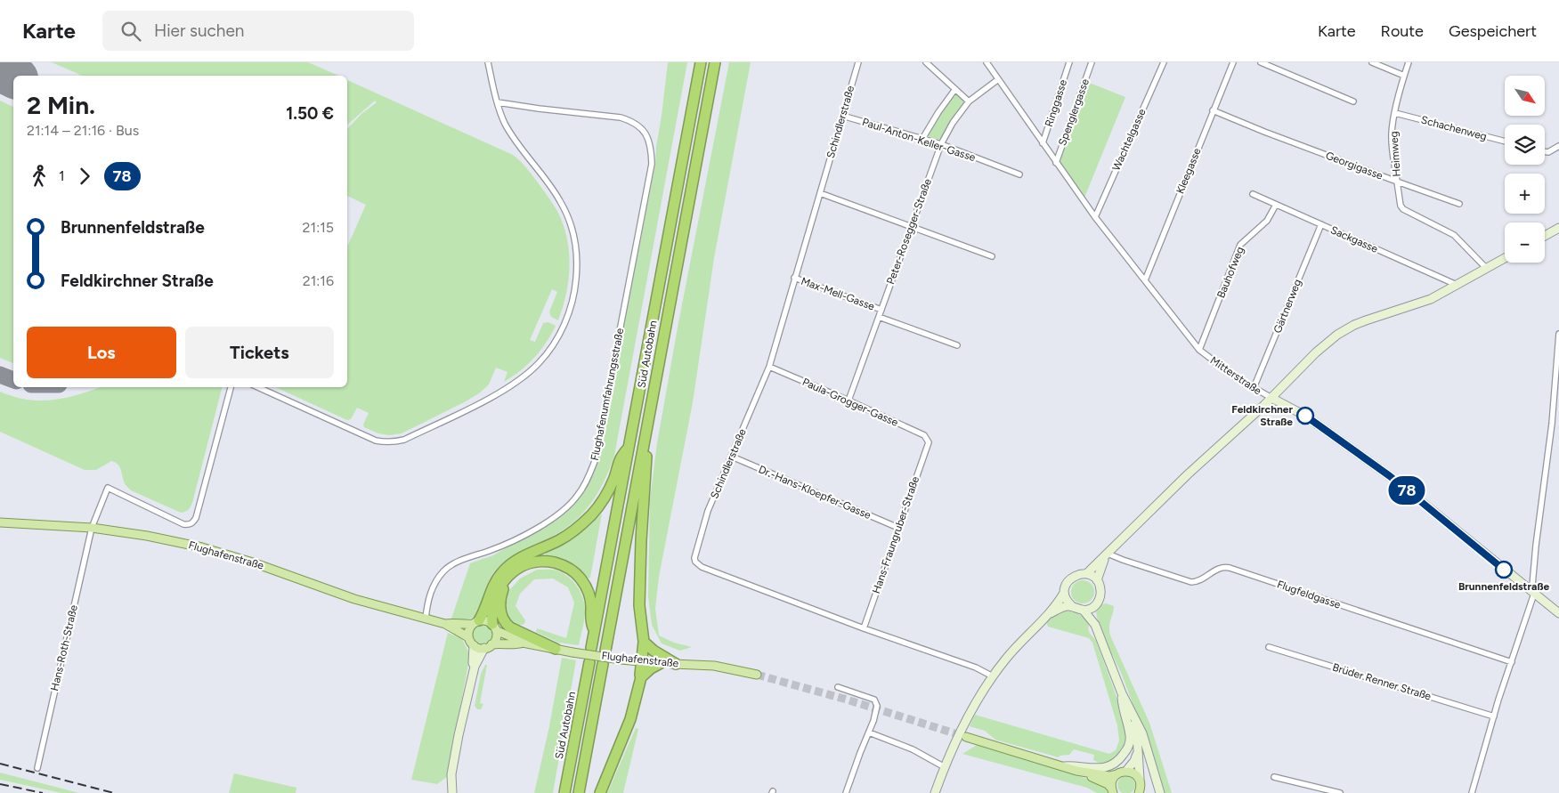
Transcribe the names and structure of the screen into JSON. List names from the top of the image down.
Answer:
{
  "streets": {
    "highway": ["Süd Autobahn"],
    "main road": ["Flughafenstraße"],
    "street": [
      "Ringgasse",
      "Spenglergasse",
      "Schindlerstraße",
      "Schachenweg",
      "Paul-Anton-Keller-Gasse",
      "Wachtelgasse",
      "Heimweg",
      "Georgigasse",
      "Kleegasse",
      "Peter-Rosegger-Straße",
      "Sackgasse",
      "Bauhofweg",
      "Max-Mell-Gasse",
      "Gärtnerweg",
      "Mitterstraße",
      "Flughafenumfahrungsstraße",
      "Paula-Grogger-Gasse",
      "Dr.-Hans-Kloepfer-Gasse",
      "Hans-Fraungruber-Straße",
      "Flugfeldgasse",
      "Hans-Roth-Straße",
      "Brüder Renner Straße"
    ]
  },
  "crossings": [
    ["Ringgasse", "Mitterstraße"],
    ["Spenglergasse", "Mitterstraße"],
    ["Schindlerstraße", "Paul-Anton-Keller-Gasse"],
    ["Schindlerstraße", "Max-Mell-Gasse"],
    ["Schindlerstraße", "Paula-Grogger-Gasse"],
    ["Schindlerstraße", "Dr.-Hans-Kloepfer-Gasse"],
    ["Schindlerstraße", "Hans-Fraungruber-Straße"],
    ["Schachenweg", "Heimweg"],
    ["Paul-Anton-Keller-Gasse", "Peter-Rosegger-Straße"],
    ["Wachtelgasse", "Mitterstraße"],
    ["Heimweg", "Georgigasse"],
    ["Georgigasse", "Kleegasse"],
    ["Kleegasse", "Mitterstraße"],
    ["Peter-Rosegger-Straße", "Max-Mell-Gasse"],
    ["Peter-Rosegger-Straße", "Mitterstraße"],
    ["Peter-Rosegger-Straße", "Paula-Grogger-Gasse"],
    ["Sackgasse", "Bauhofweg"],
    ["Sackgasse", "Gärtnerweg"],
    ["Bauhofweg", "Mitterstraße"],
    ["Gärtnerweg", "Mitterstraße"],
    ["Flughafenumfahrungsstraße", "Flughafenstraße"],
    ["Paula-Grogger-Gasse", "Hans-Fraungruber-Straße"],
    ["Dr.-Hans-Kloepfer-Gasse", "Hans-Fraungruber-Straße"],
    ["Flughafenstraße", "Hans-Roth-Straße"]
  ],
  "places": ["Feldkirchner Straße", "Brunnenfeldstraße"],
  "lines": ["bus line 78"],
  "north": "bottom right",
  "page": {
    "header": "Karte",
    "search": "Hier suchen",
    "nav": ["Karte", "Route", "Gespeichert"],
    "on_map": "78",
    "map_buttons": ["+", "−"],
    "heading": ["2 Min.", "21:14 – 21:16 · Bus", "1.50 €"],
    "legs": ["1", "78"],
    "list": [
      {
        "name": "Brunnenfeldstraße",
        "value": "21:15"
      },
      {
        "name": "Feldkirchner Straße",
        "value": "21:16"
      }
    ],
    "buttons": ["Los", "Tickets"]
  }
}
